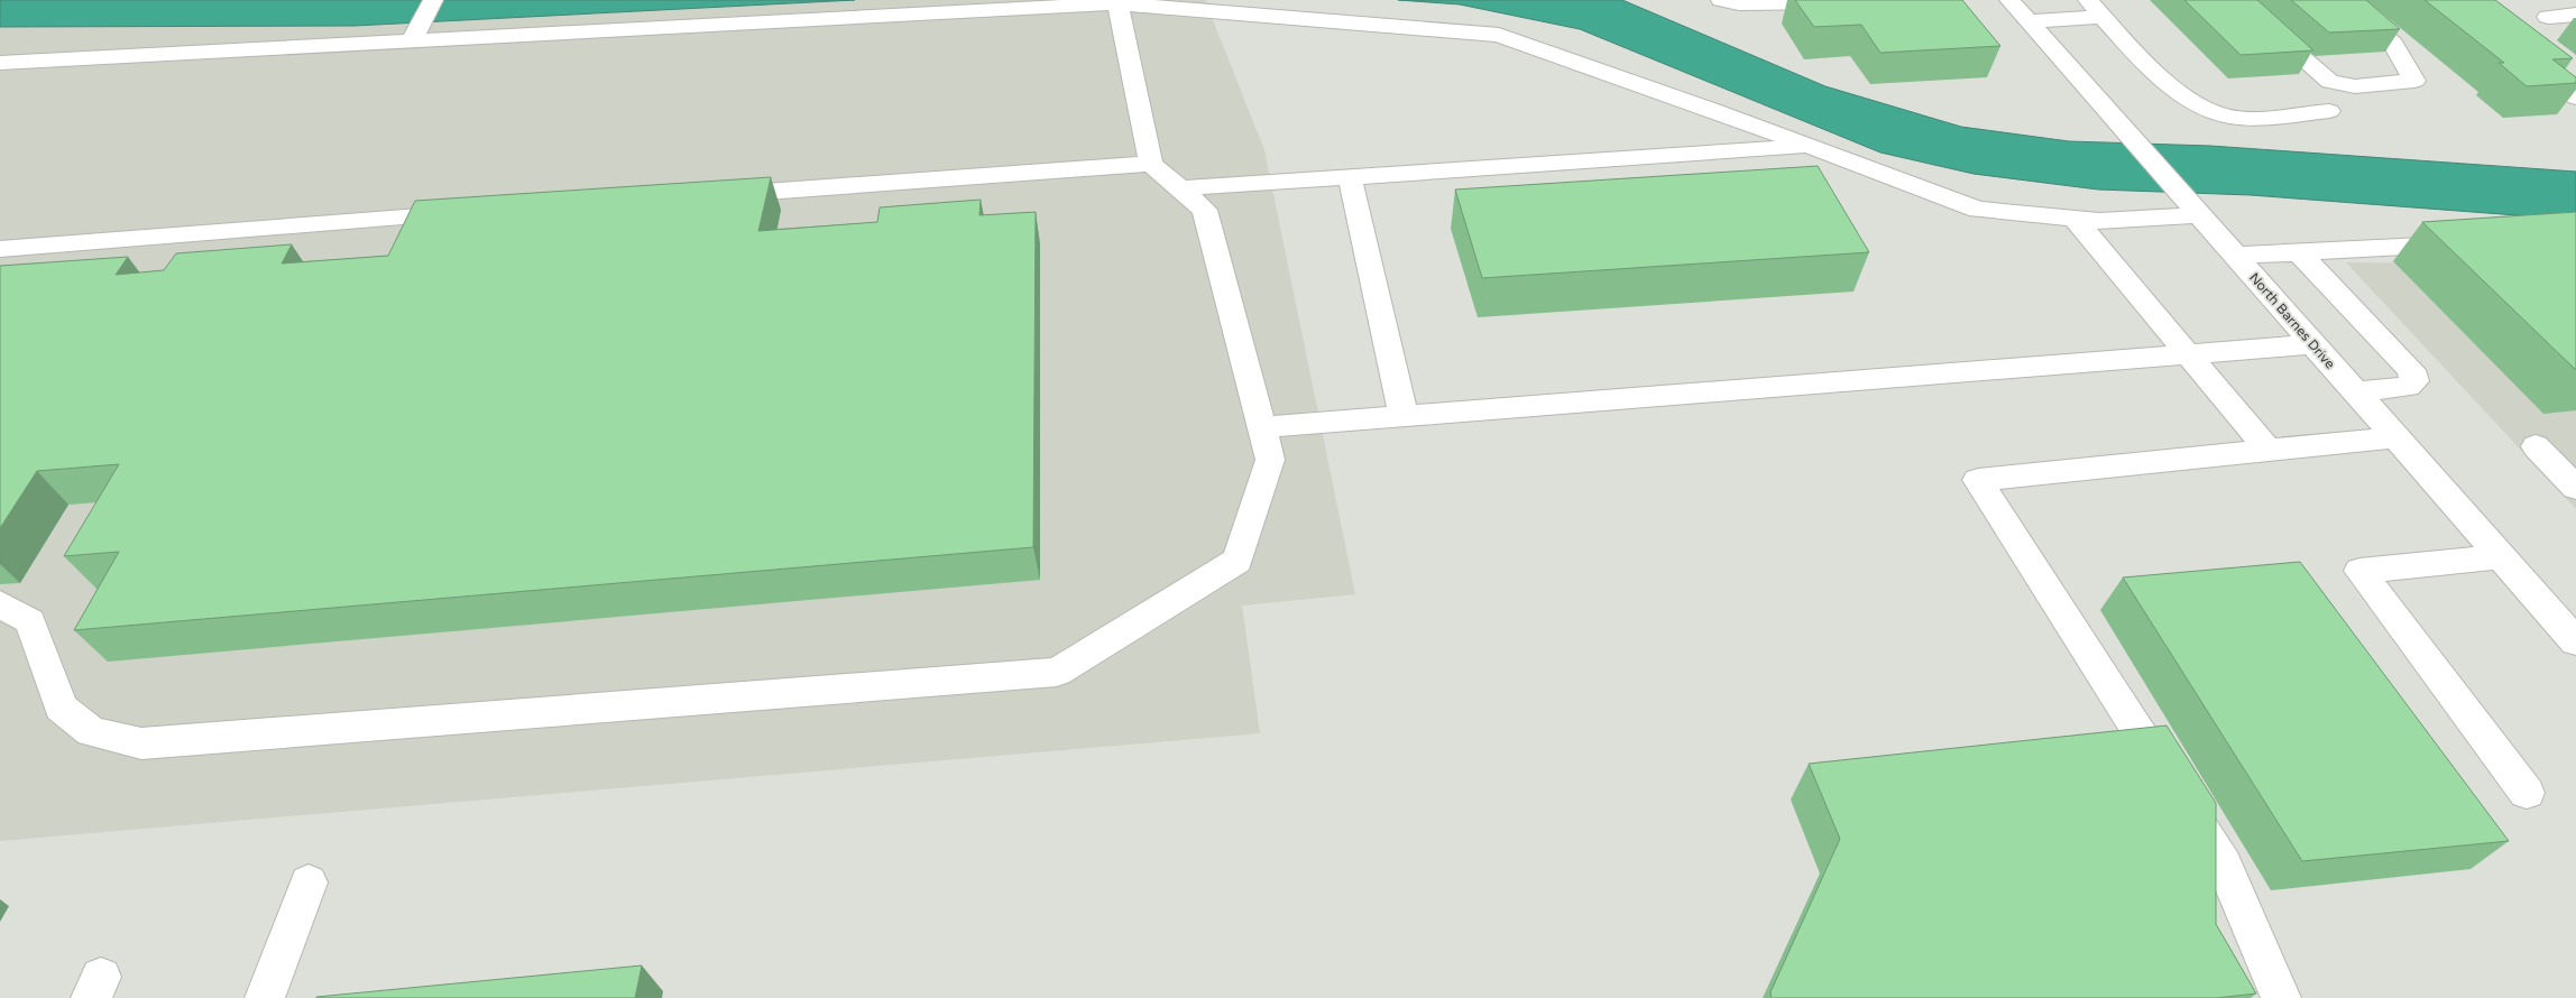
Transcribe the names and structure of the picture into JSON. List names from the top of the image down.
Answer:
{
  "streets": {
    "street": ["North Barnes Drive"]
  }
}
